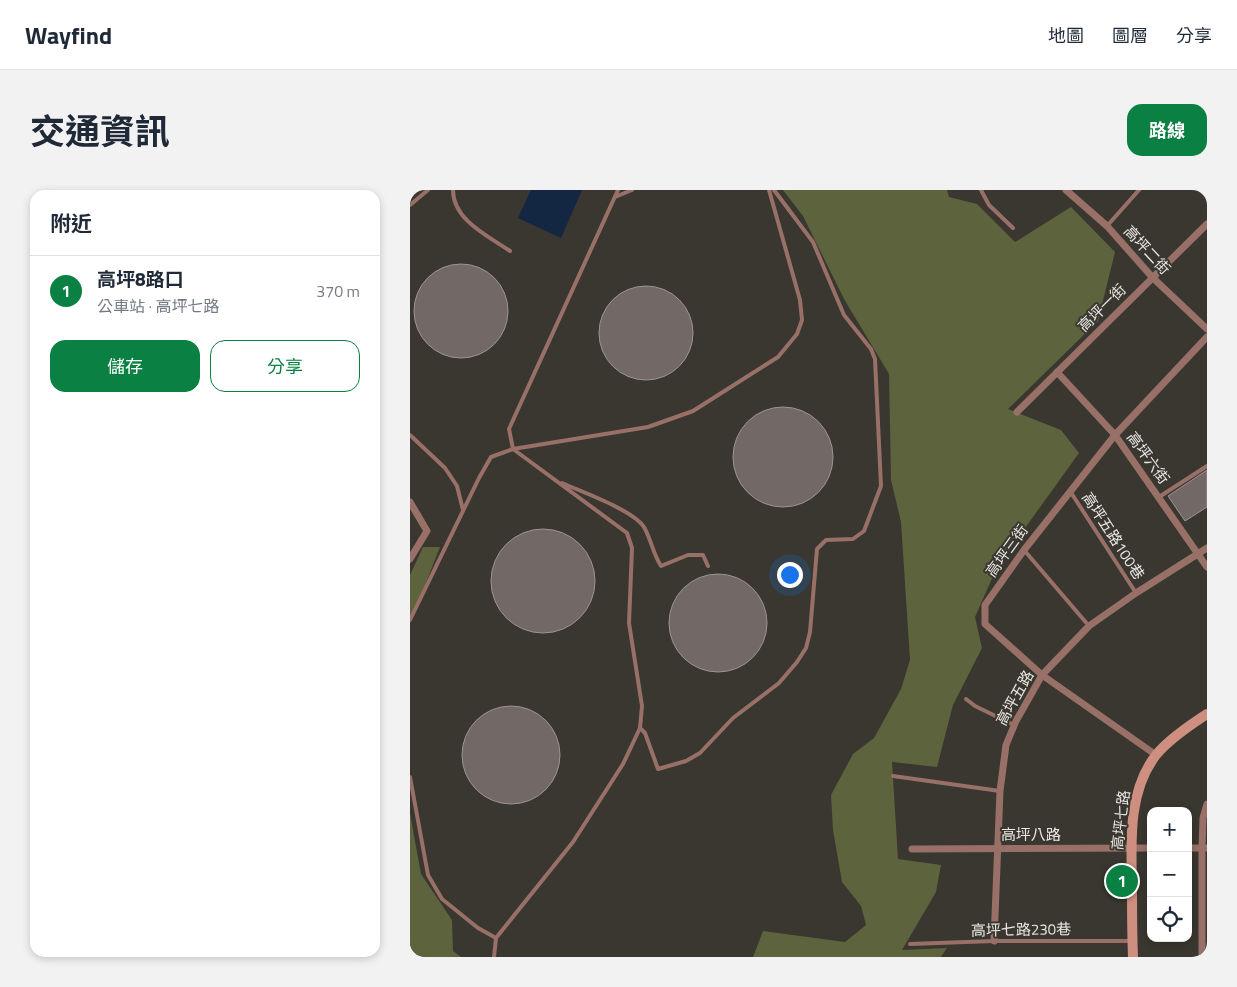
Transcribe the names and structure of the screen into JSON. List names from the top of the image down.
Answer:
{
  "streets": {
    "street": [
      "高坪二街",
      "高坪一街",
      "高坪六街",
      "高坪三街",
      "高坪五路",
      "高坪七路",
      "高坪八路"
    ],
    "lane": ["高坪五路100巷", "高坪七路230巷"]
  },
  "crossings": [
    ["高坪二街", "高坪一街"],
    ["高坪一街", "高坪六街"],
    ["高坪六街", "高坪三街"],
    ["高坪六街", "高坪五路"],
    ["高坪五路100巷", "高坪三街"],
    ["高坪五路100巷", "高坪五路"],
    ["高坪三街", "高坪五路"],
    ["高坪三街", "高坪七路"],
    ["高坪五路", "高坪八路"],
    ["高坪五路", "高坪七路230巷"],
    ["高坪七路", "高坪八路"],
    ["高坪七路", "高坪七路230巷"]
  ],
  "page": {
    "header": "Wayfind",
    "nav": ["地圖", "圖層", "分享"],
    "title": "交通資訊",
    "buttons": [
      "路線",
      ["儲存", "分享"]
    ],
    "heading": "附近",
    "list": [
      {
        "mark": "1",
        "name": "高坪8路口",
        "note": "公車站 · 高坪七路",
        "value": "370 m"
      }
    ],
    "map_buttons": ["+", "−"],
    "pins": "1"
  }
}
